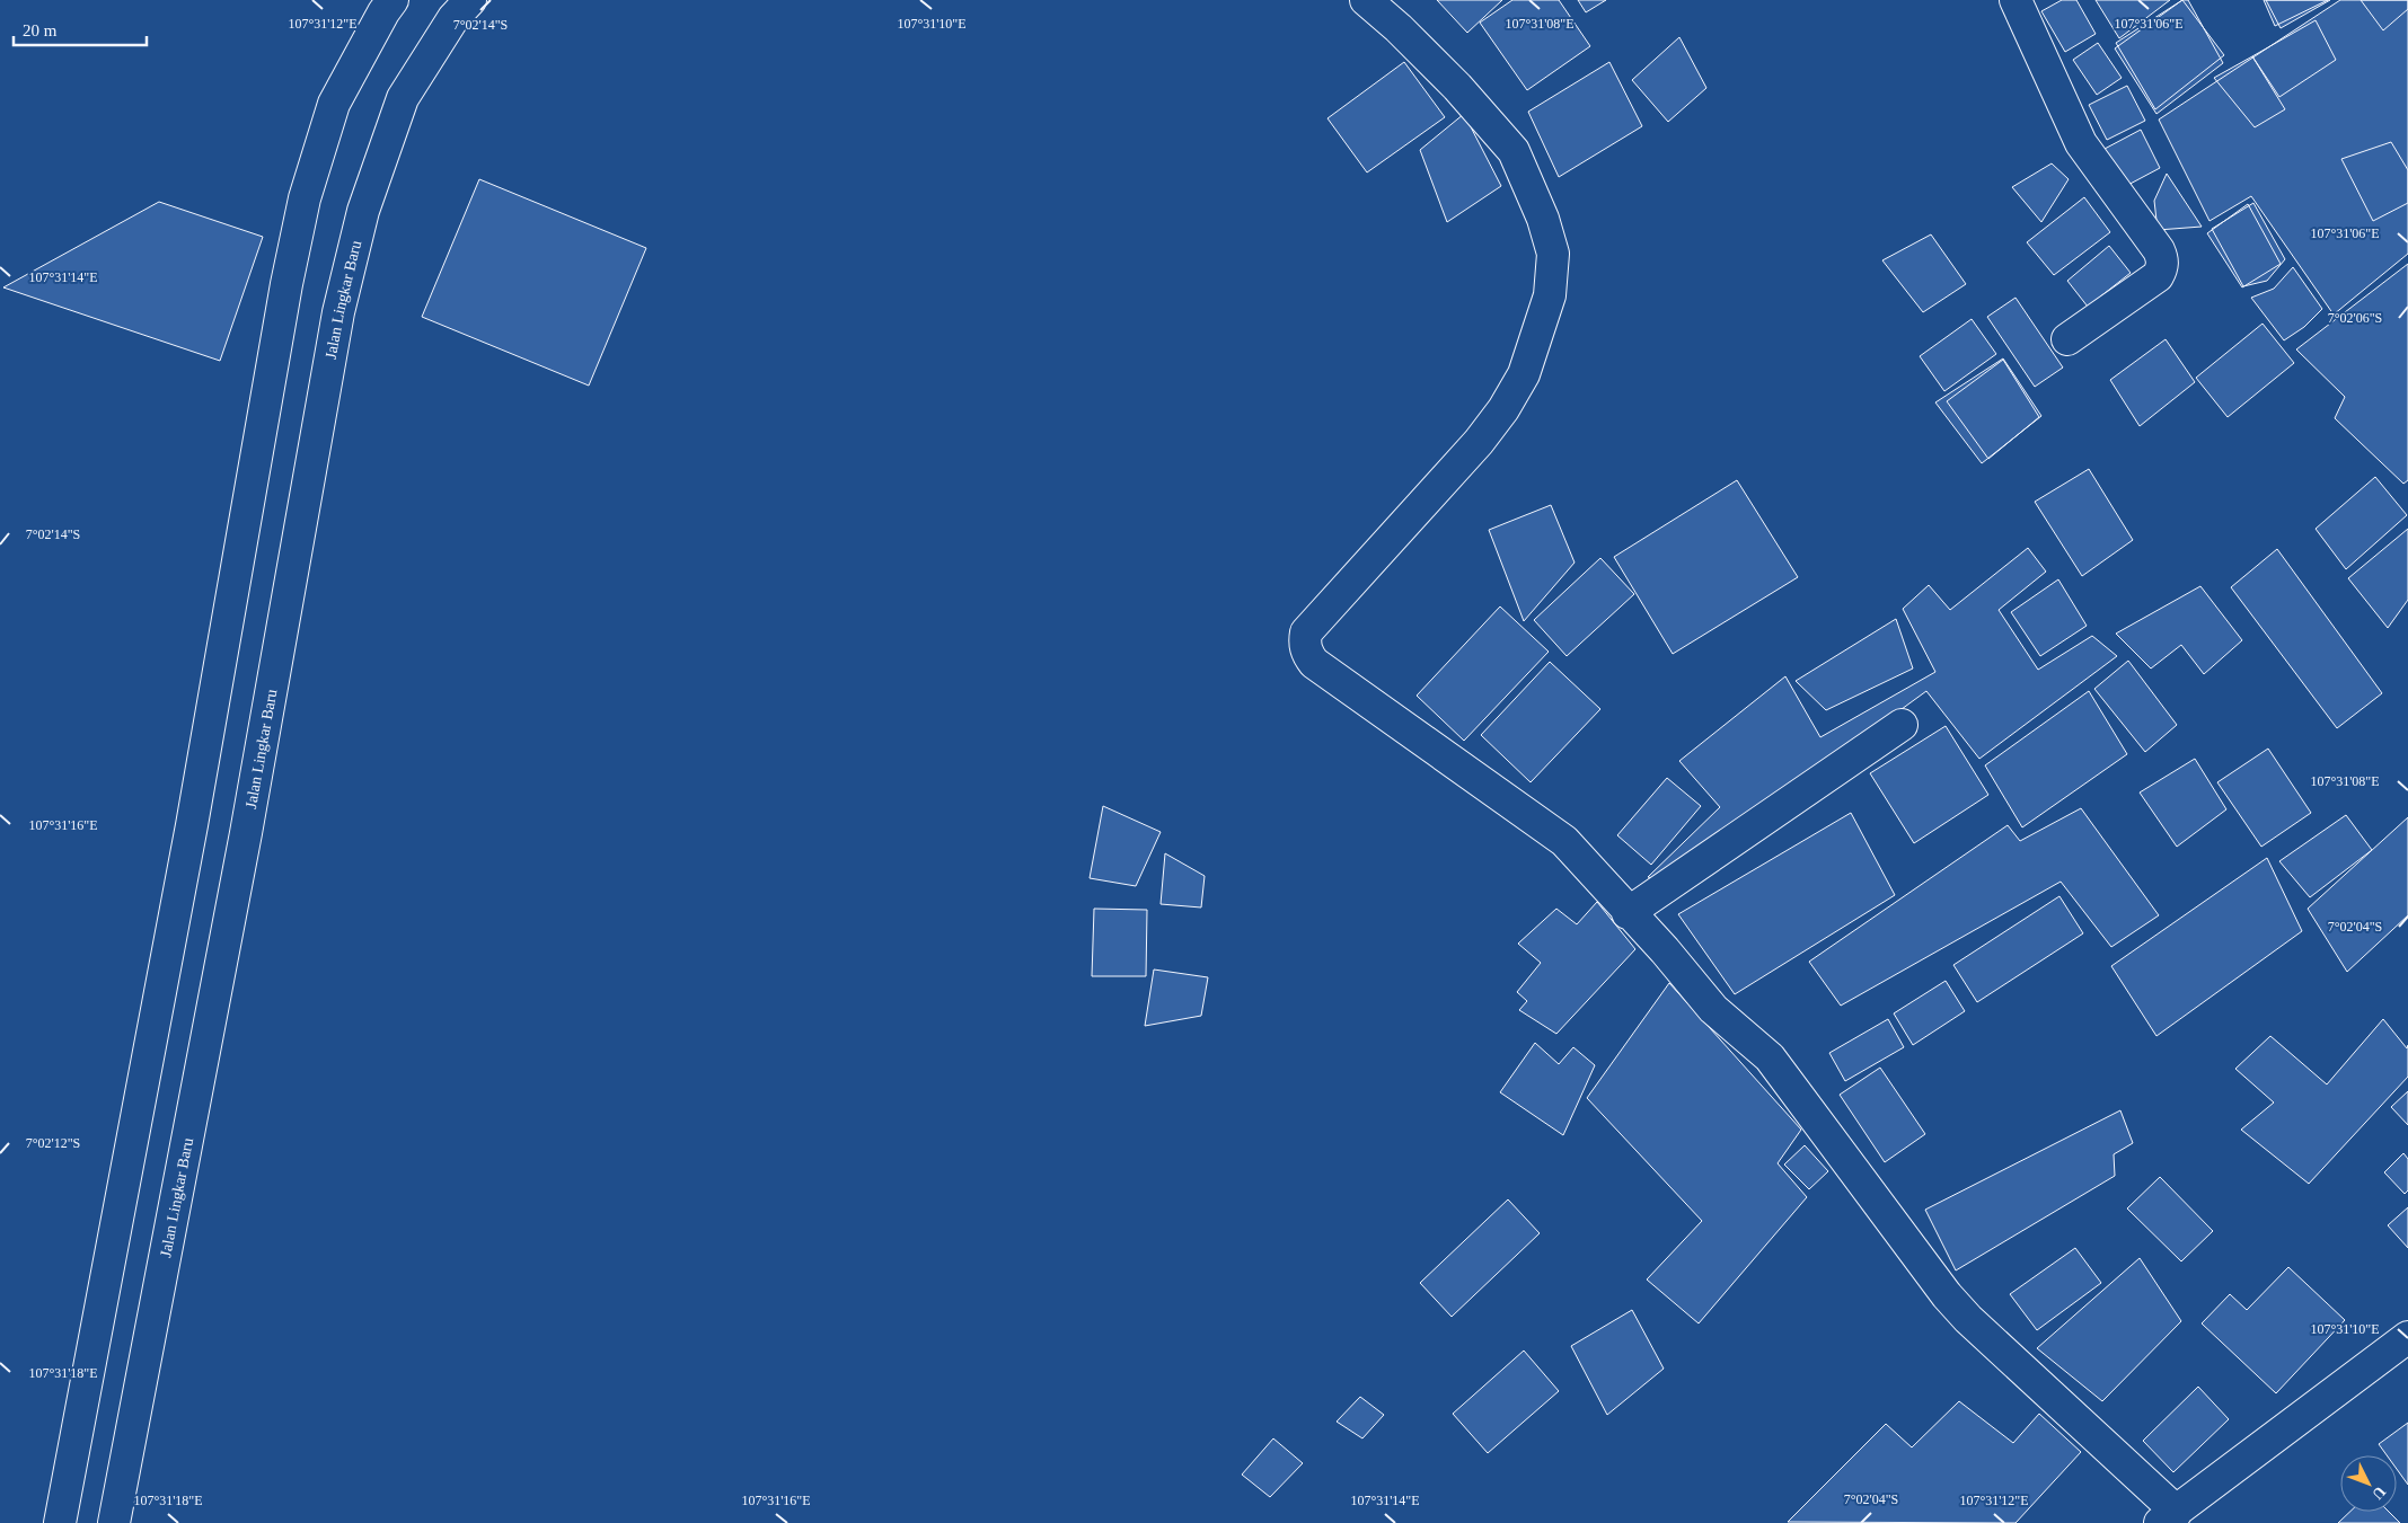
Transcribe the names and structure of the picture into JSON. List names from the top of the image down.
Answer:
{
  "streets": {
    "main road": ["Jalan Lingkar Baru"]
  },
  "scale_bar": "20 m",
  "north": "bottom right",
  "coordinates": [
    "107°31'12\"E",
    "107°31'10\"E",
    "107°31'08\"E",
    "107°31'06\"E",
    "7°02'14\"S",
    "107°31'14\"E",
    "7°02'06\"S",
    "107°31'16\"E",
    "7°02'04\"S",
    "7°02'12\"S",
    "107°31'18\"E"
  ]
}
